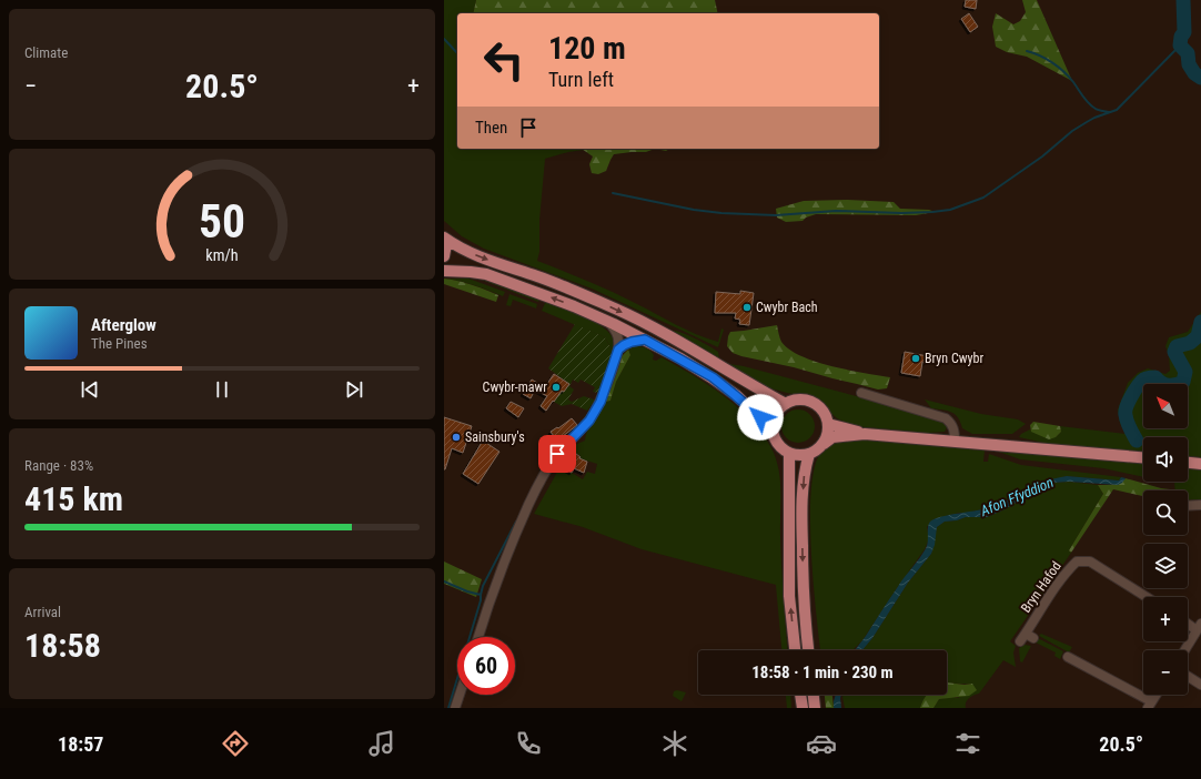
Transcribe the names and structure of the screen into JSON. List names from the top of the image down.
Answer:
{
  "streets": {
    "street": ["Bryn Hafod"]
  },
  "water": ["Afon Ffyddion"],
  "places": [
    "Cwybr Bach",
    "Bryn Cwybr",
    "Cwybr-mawr",
    "Sainsbury's"
  ],
  "north": "top left",
  "page": {
    "tile": [
      "Climate",
      ["Range · 83%", "415 km"],
      ["Arrival", "18:58"]
    ],
    "turn": ["120 m", "Turn left"],
    "heat": ["−", "20.5°", "+"],
    "then": "Then",
    "song": ["Afterglow", "The Pines"],
    "map_buttons": ["+", "−"],
    "limit": "60",
    "trip": "18:58 · 1 min · 230 m",
    "tabs": ["18:57", "20.5°"],
    "gauge": ["50", "km/h"]
  }
}
